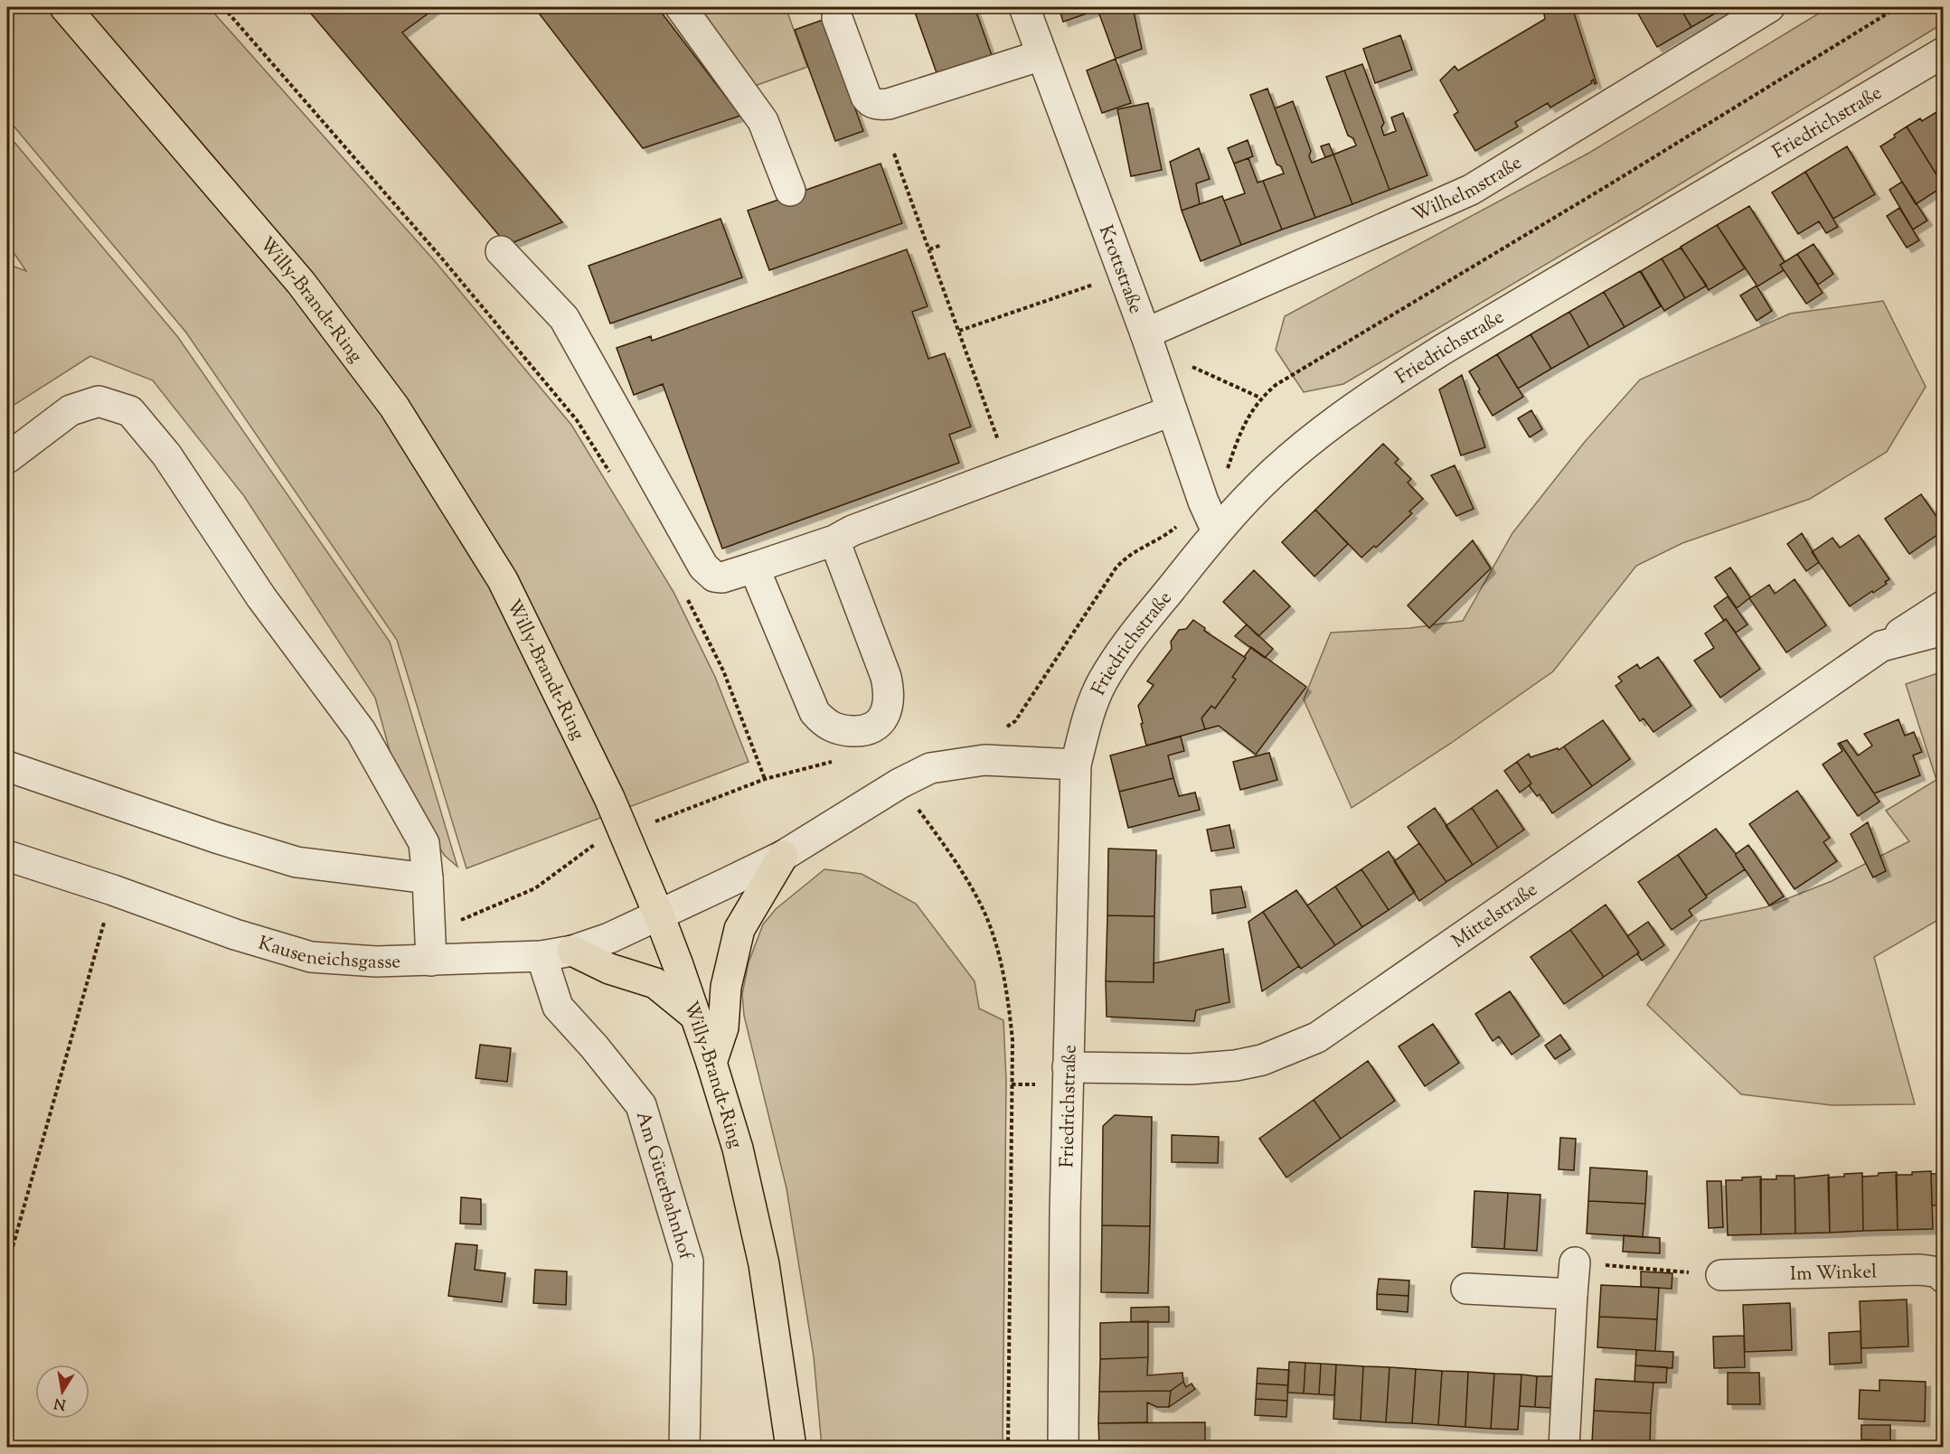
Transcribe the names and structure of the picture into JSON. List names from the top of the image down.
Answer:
{
  "streets": {
    "main road": ["Willy-Brandt-Ring"],
    "street": [
      "Friedrichstraße",
      "Wilhelmstraße",
      "Krottstraße",
      "Mittelstraße",
      "Kauseneichsgasse",
      "Am Güterbahnhof",
      "Im Winkel"
    ]
  },
  "crossings": [
    ["Friedrichstraße", "Krottstraße"],
    ["Friedrichstraße", "Mittelstraße"],
    ["Wilhelmstraße", "Krottstraße"],
    ["Willy-Brandt-Ring", "Kauseneichsgasse"],
    ["Kauseneichsgasse", "Am Güterbahnhof"]
  ],
  "north": "bottom"
}
